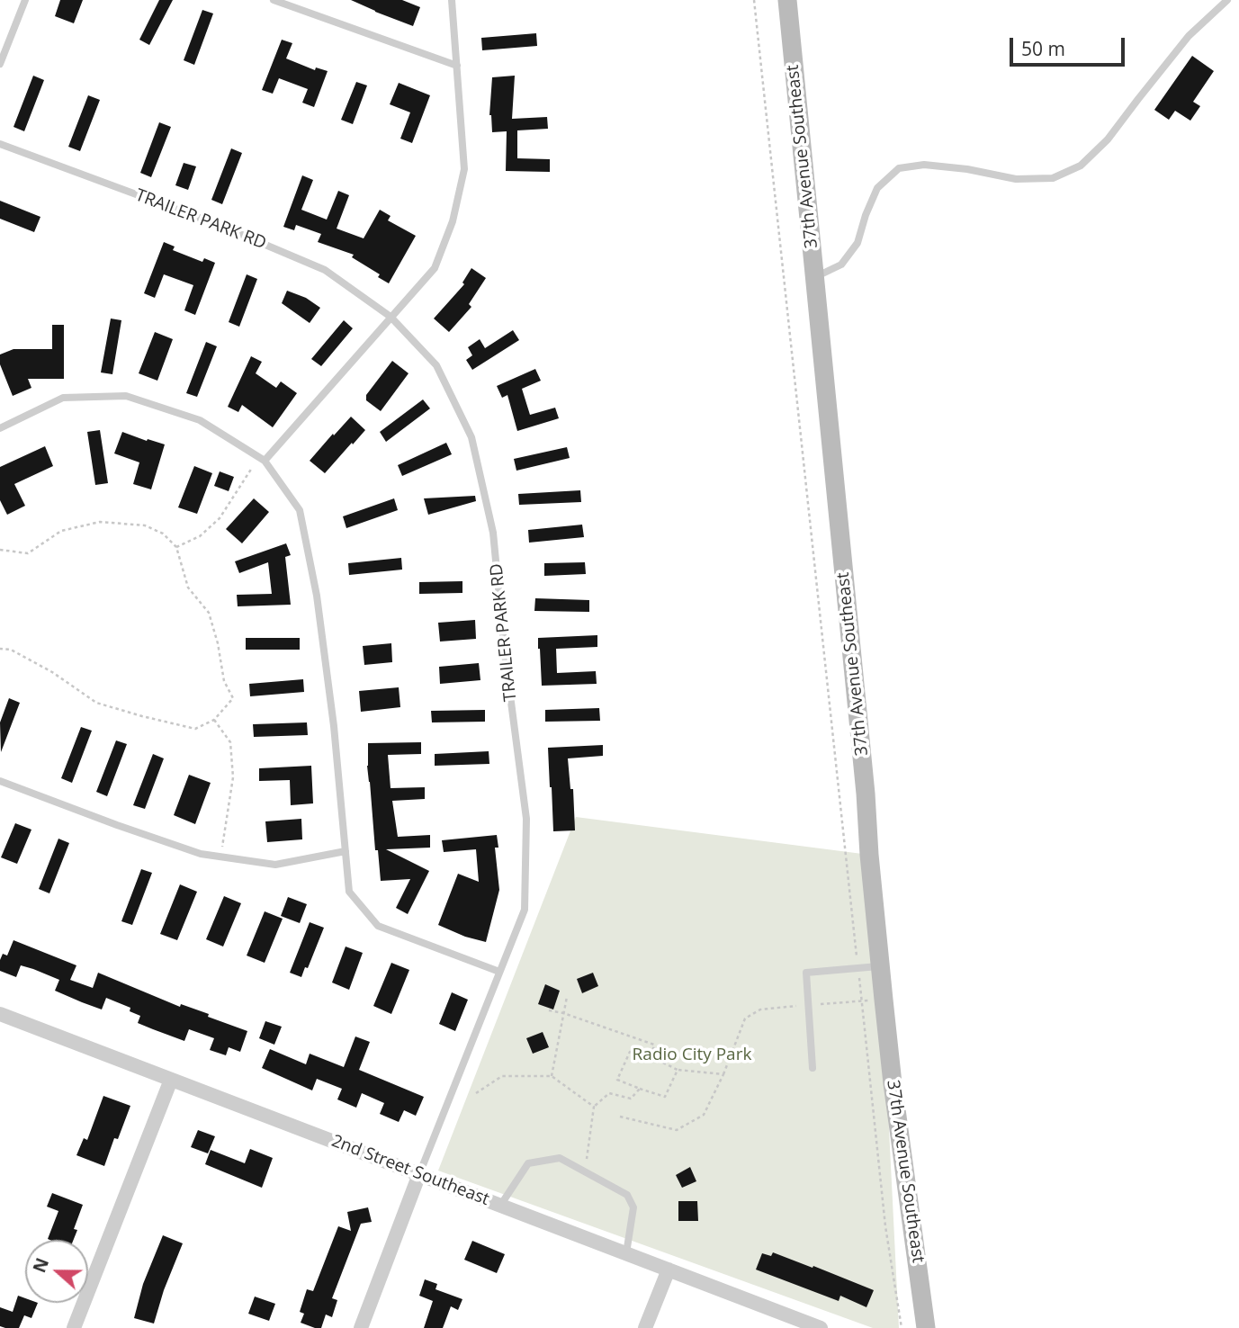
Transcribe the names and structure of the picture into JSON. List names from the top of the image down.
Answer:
{
  "streets": {
    "street": ["37th Avenue Southeast", "2nd Street Southeast"],
    "lane": ["TRAILER PARK RD"]
  },
  "crossings": [
    ["TRAILER PARK RD", "2nd Street Southeast"]
  ],
  "parks": ["Radio City Park"],
  "scale_bar": "50 m",
  "north": "left"
}
